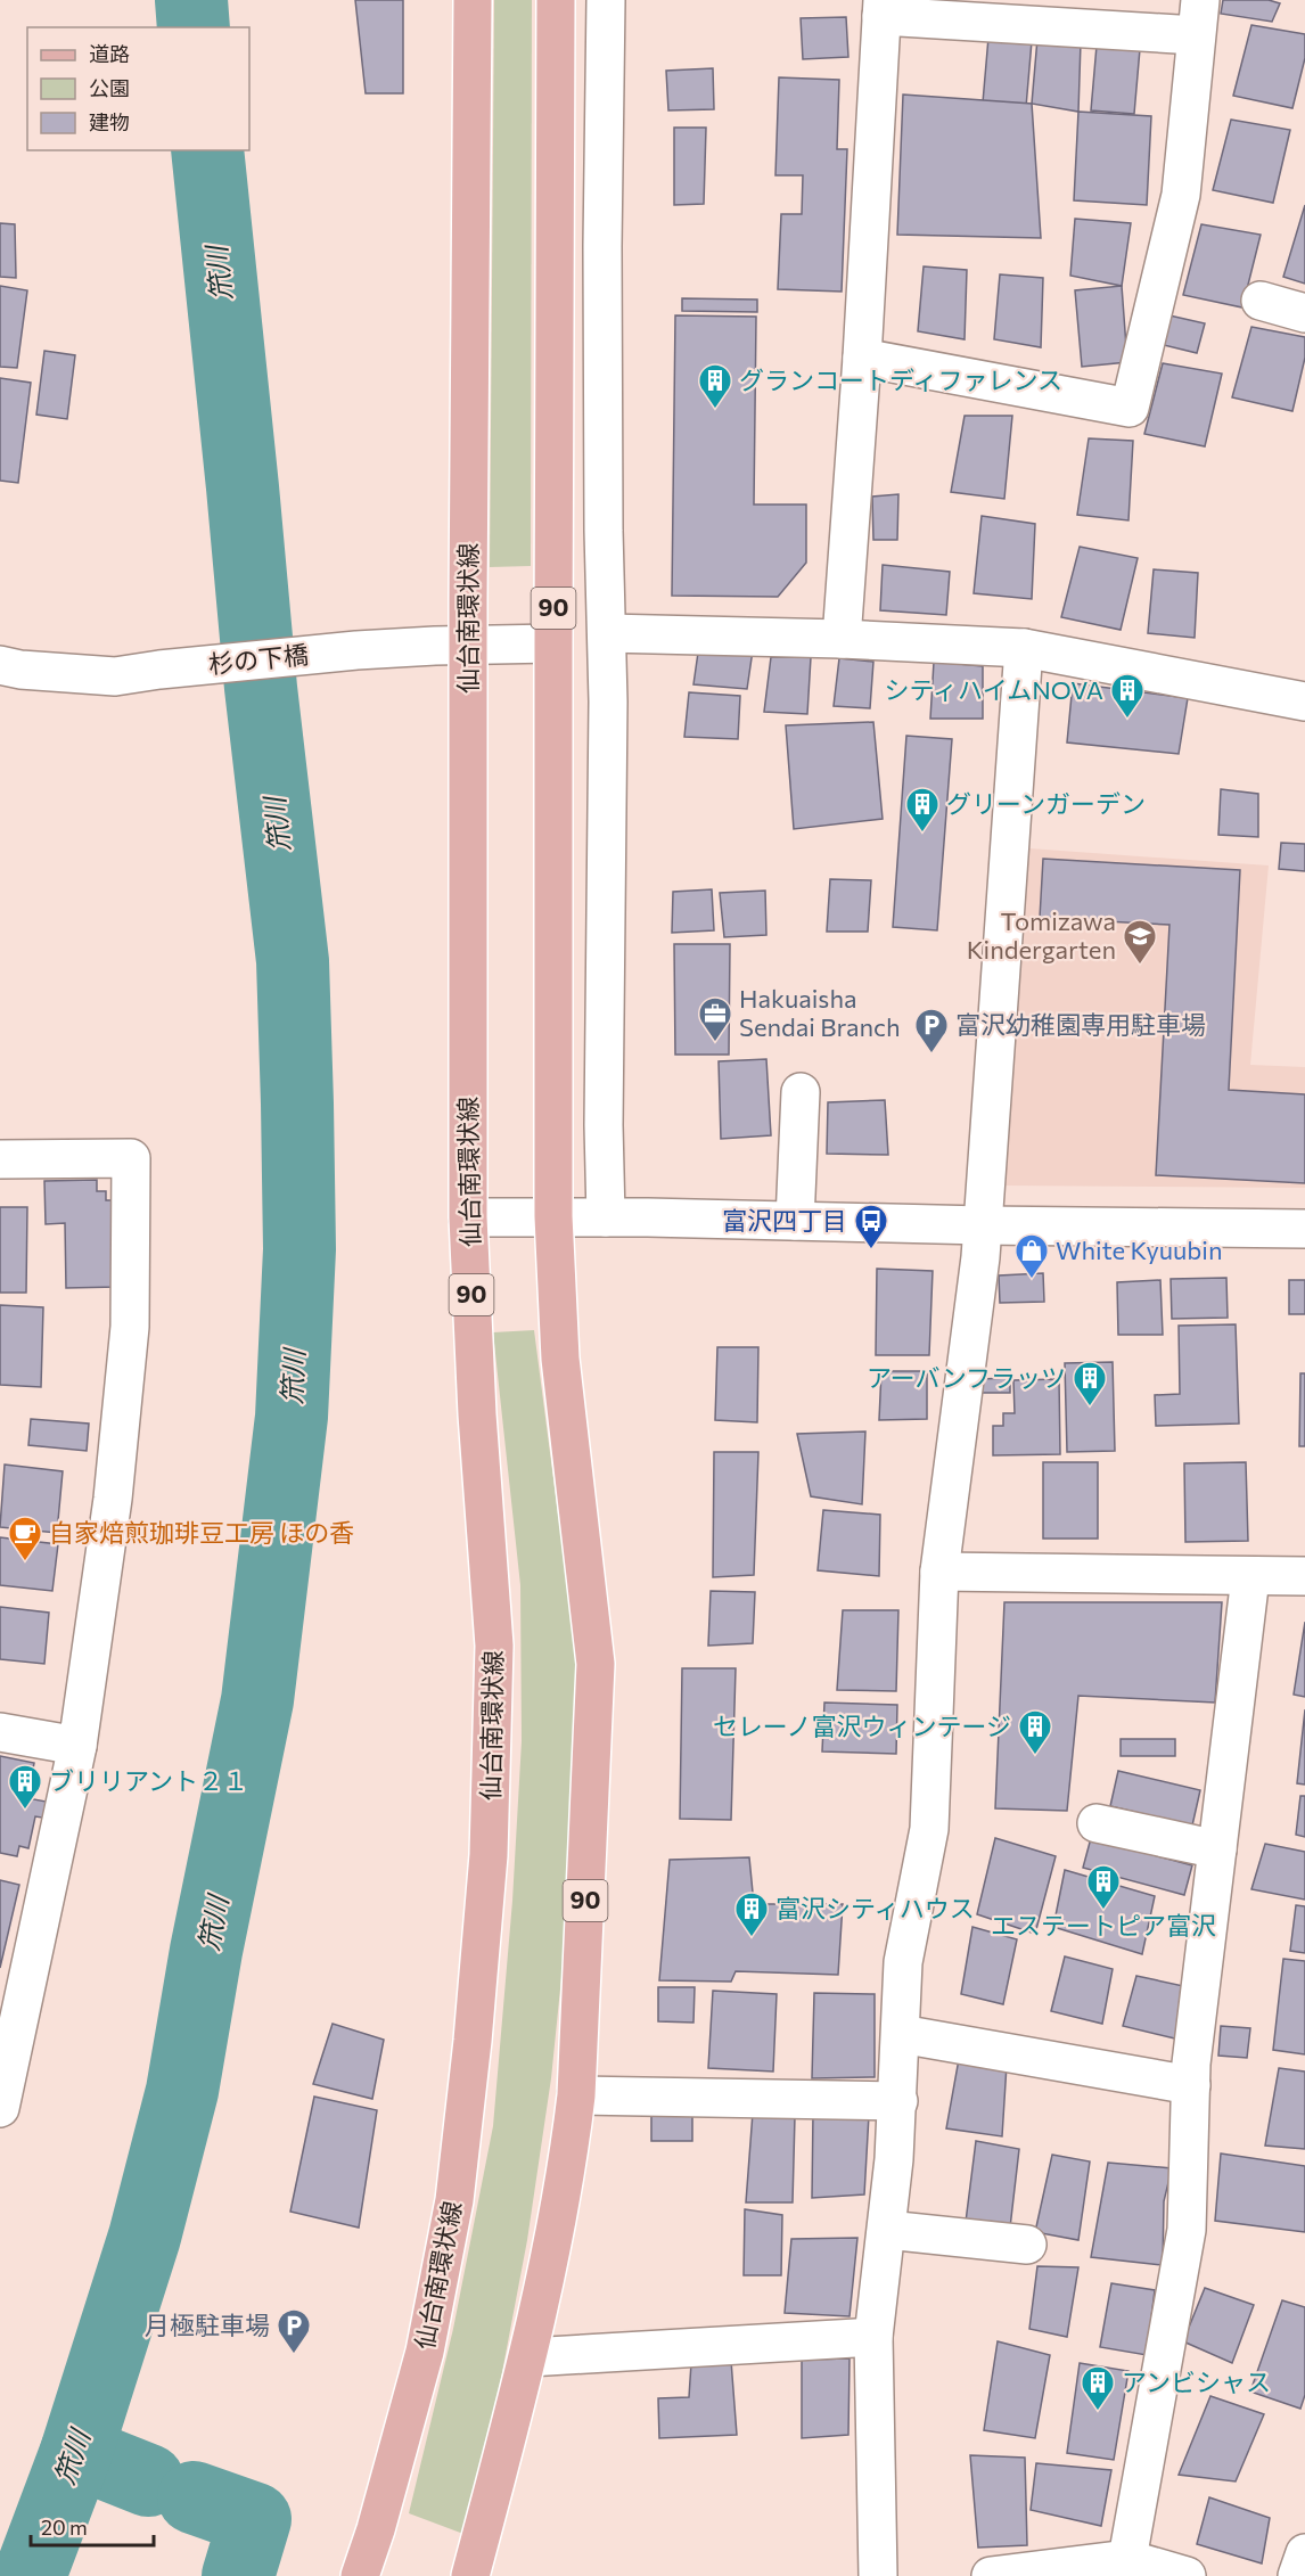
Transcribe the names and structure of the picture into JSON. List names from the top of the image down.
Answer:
{
  "streets": {
    "main road": ["90", "仙台南環状線"],
    "street": ["杉の下橋"]
  },
  "crossings": [
    ["90", "杉の下橋"],
    ["仙台南環状線", "杉の下橋"]
  ],
  "water": ["笊川"],
  "places": {
    "building": [
      "グランコートディファレンス",
      "シティハイムNOVA",
      "グリーンガーデン",
      "アーバンフラッツ",
      "セレーノ富沢ウィンテージ",
      "ブリリアント２１",
      "エステートピア富沢",
      "富沢シティハウス",
      "アンビシャス"
    ],
    "school or university": ["Tomizawa Kindergarten"],
    "office": ["Hakuaisha Sendai Branch"],
    "parking": ["富沢幼稚園専用駐車場", "月極駐車場"],
    "bus stop": ["富沢四丁目"],
    "shop": ["White Kyuubin"],
    "cafe": ["自家焙煎珈琲豆工房 ほの香"]
  },
  "legend": ["道路", "公園", "建物"],
  "scale_bar": "20 m"
}
